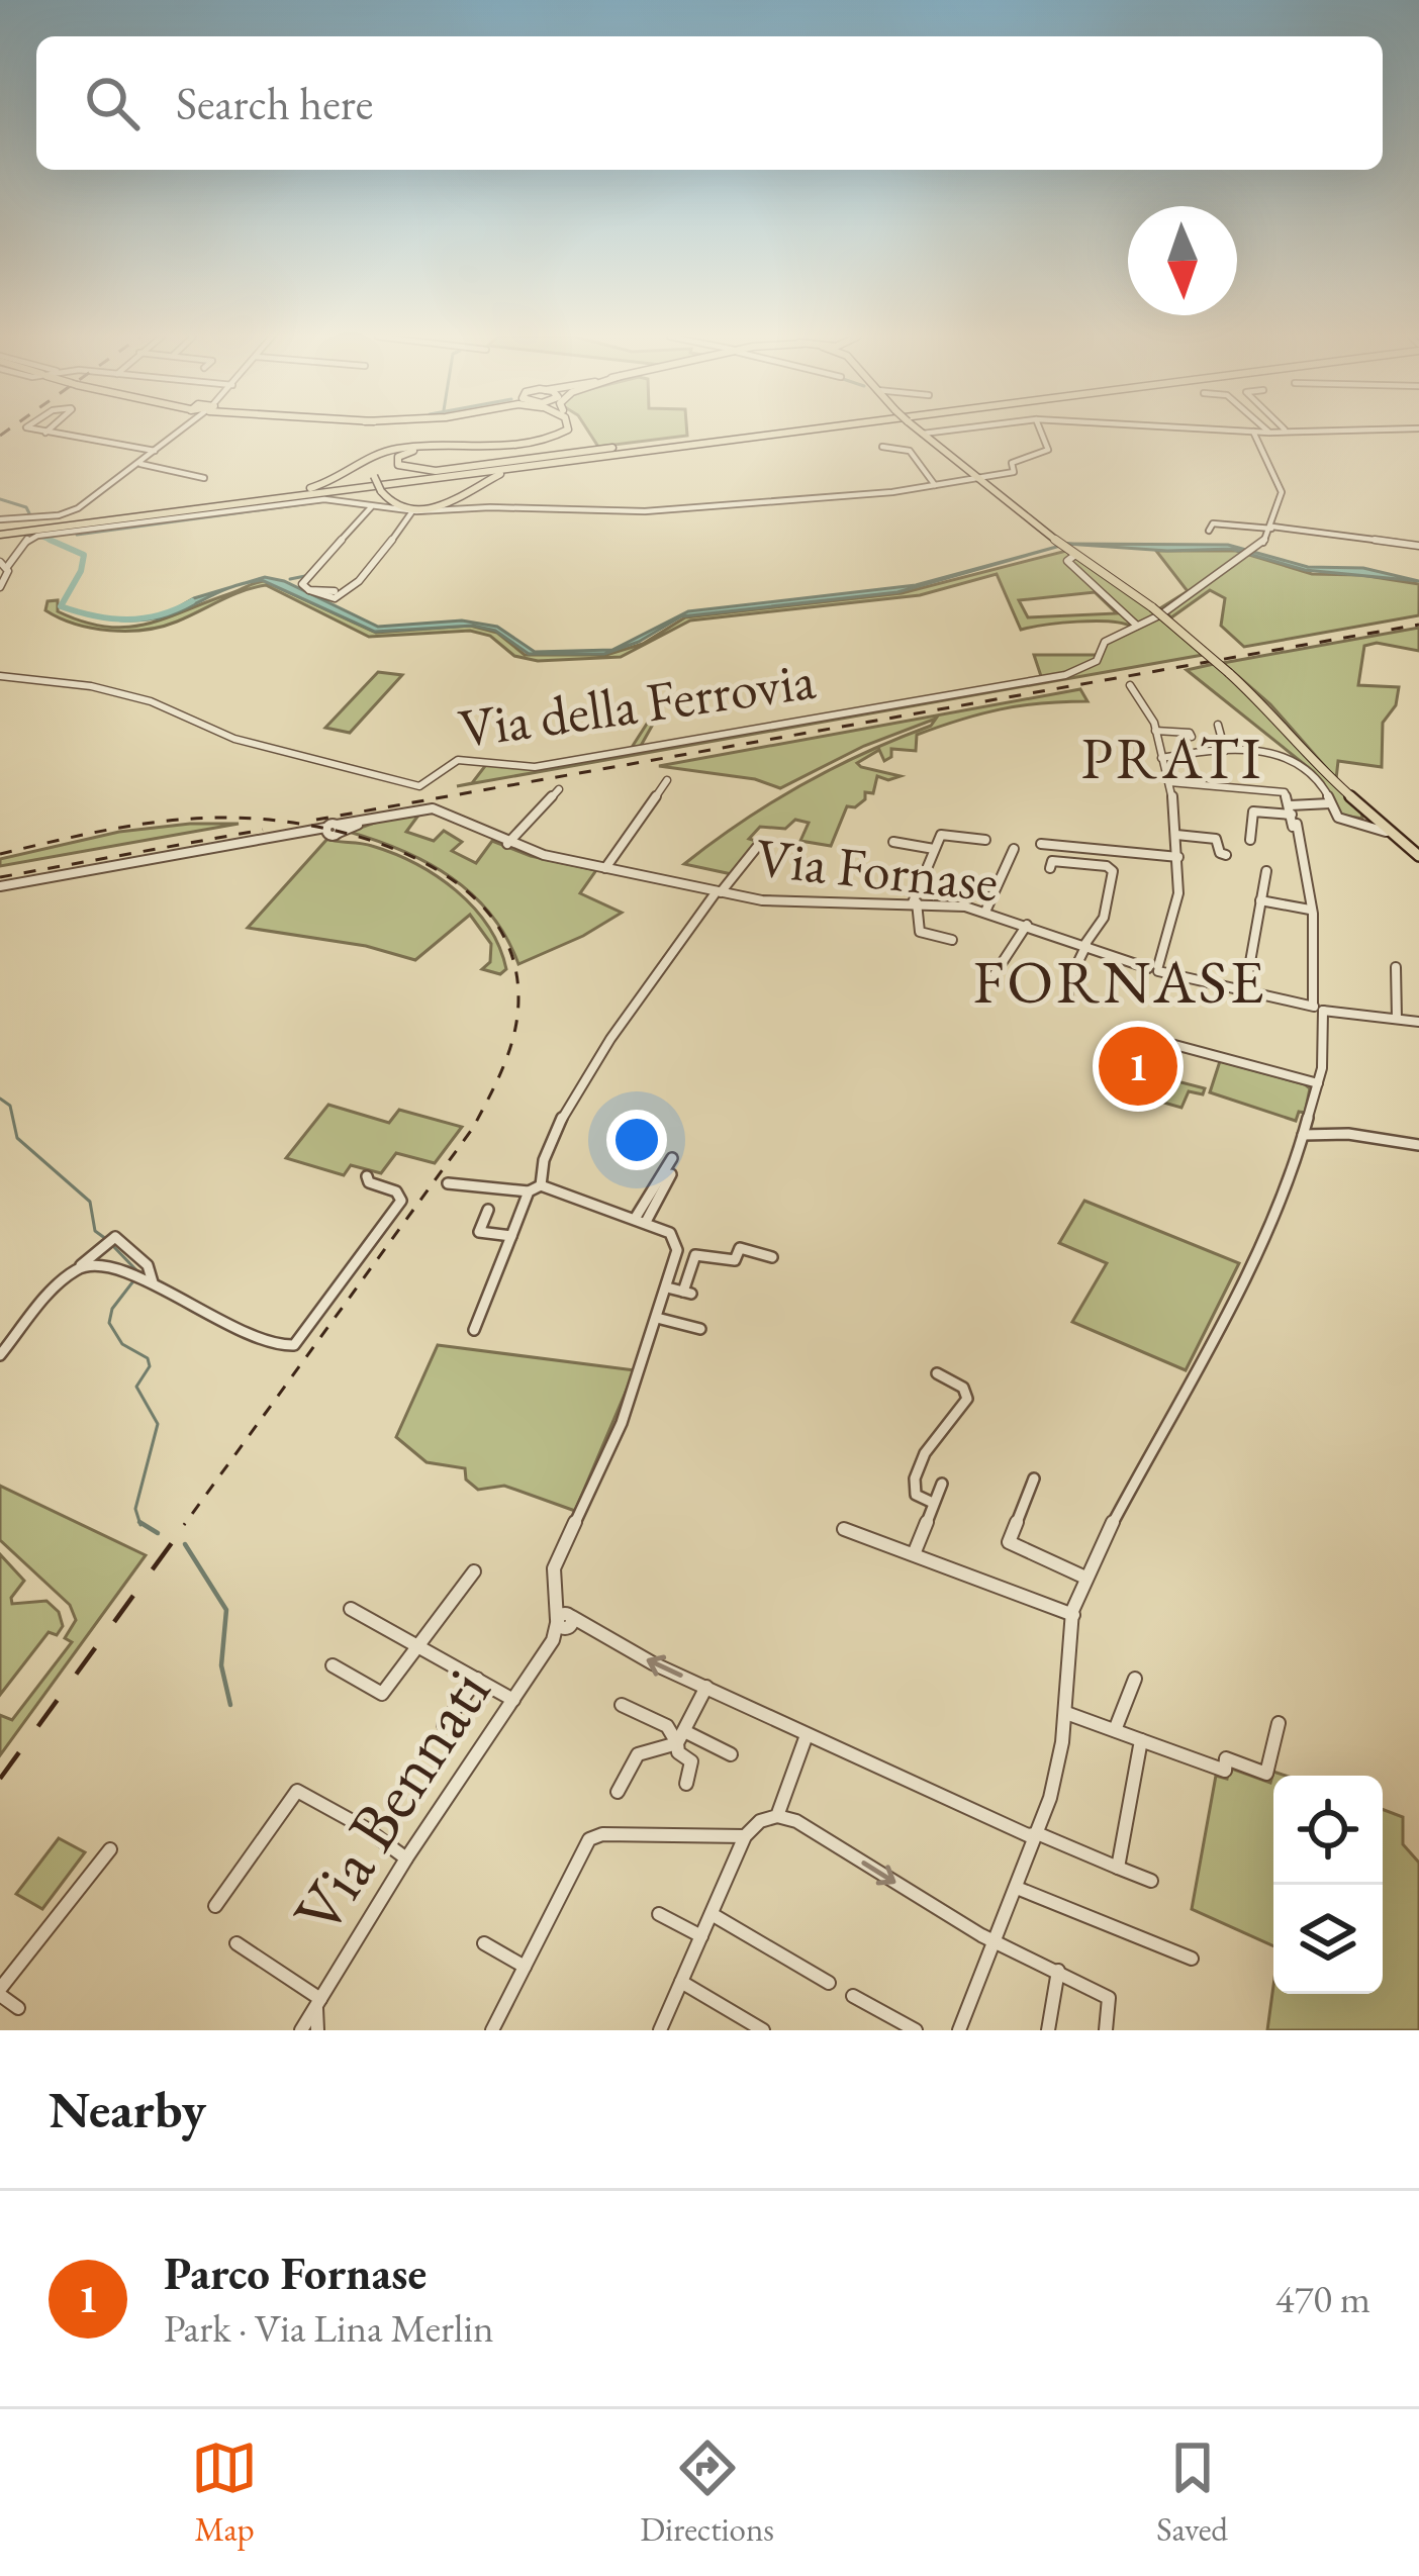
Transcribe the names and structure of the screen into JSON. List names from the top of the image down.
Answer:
{
  "streets": {
    "street": ["Via della Ferrovia", "Via Fornase", "Via Bennati"]
  },
  "districts": ["PRATI", "FORNASE"],
  "north": "bottom",
  "page": {
    "search": "Search here",
    "pins": "1",
    "heading": "Nearby",
    "list": [
      {
        "mark": "1",
        "name": "Parco Fornase",
        "note": "Park · Via Lina Merlin",
        "value": "470 m"
      }
    ],
    "nav": ["Map", "Directions", "Saved"]
  }
}
